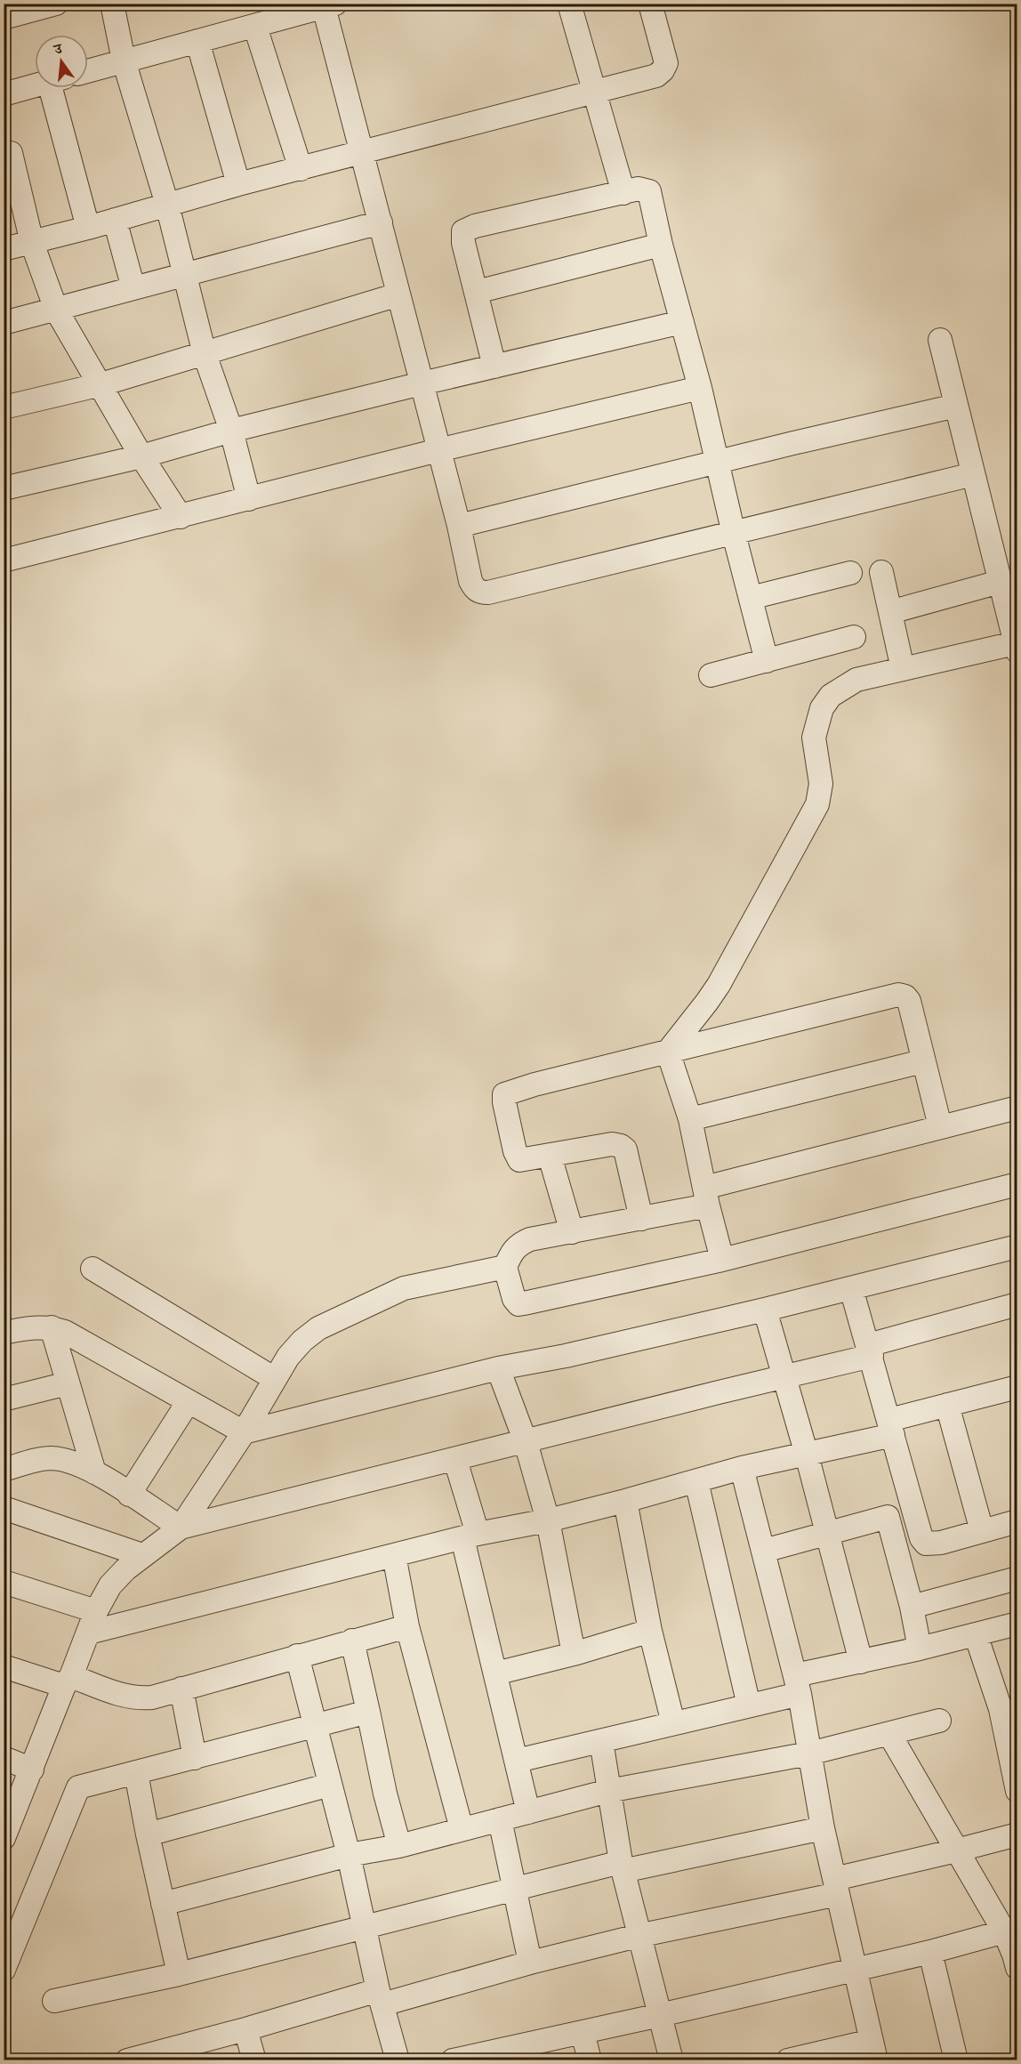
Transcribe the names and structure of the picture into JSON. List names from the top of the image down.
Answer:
{
  "north": "top"
}
